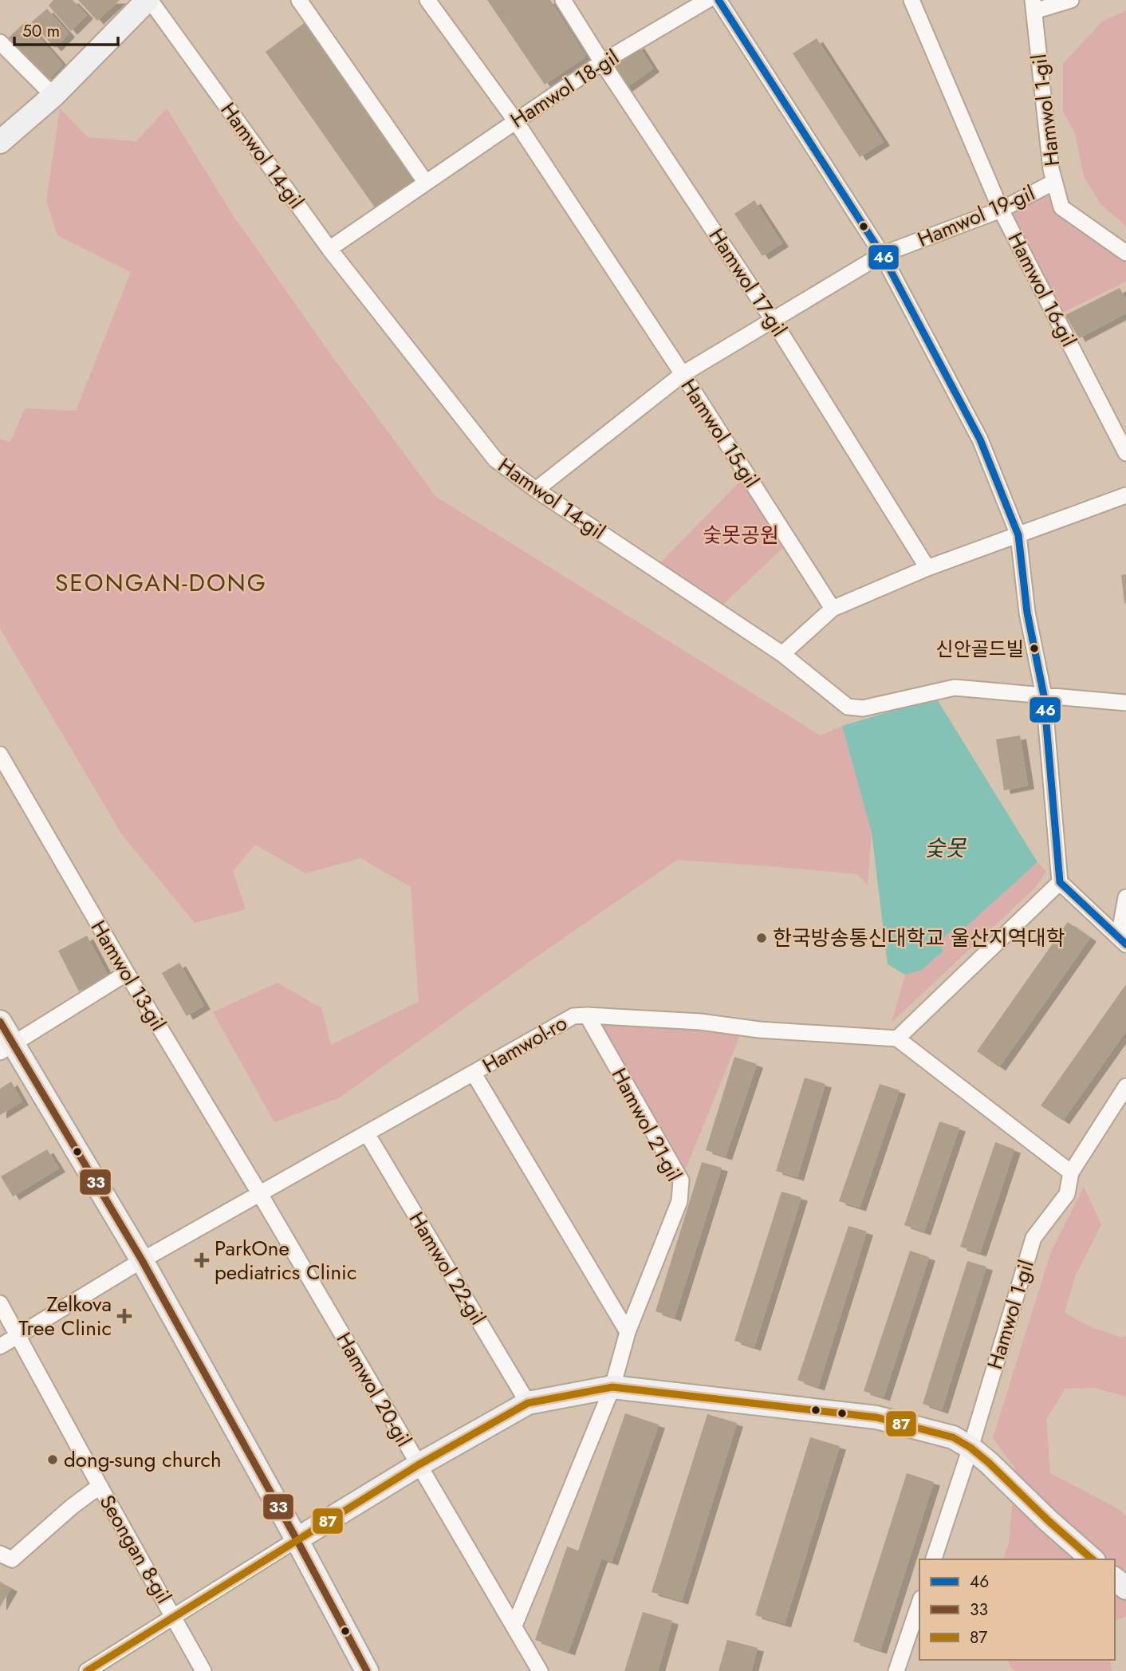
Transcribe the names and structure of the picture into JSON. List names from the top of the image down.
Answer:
{
  "streets": {
    "street": [
      "Hamwol 18-gil",
      "Hamwol 1-gil",
      "Hamwol 14-gil",
      "Hamwol 19-gil",
      "Hamwol 17-gil",
      "Hamwol 16-gil",
      "Hamwol 15-gil",
      "Hamwol 13-gil",
      "Hamwol-ro",
      "Hamwol 21-gil",
      "Hamwol 22-gil",
      "Hamwol 20-gil",
      "Seongan 8-gil"
    ]
  },
  "crossings": [
    ["Hamwol 18-gil", "Hamwol 14-gil"],
    ["Hamwol 18-gil", "Hamwol 17-gil"],
    ["Hamwol 18-gil", "Hamwol 15-gil"],
    ["Hamwol 1-gil", "Hamwol 19-gil"],
    ["Hamwol 14-gil", "Hamwol 19-gil"],
    ["Hamwol 19-gil", "Hamwol 17-gil"],
    ["Hamwol 19-gil", "Hamwol 16-gil"],
    ["Hamwol 19-gil", "Hamwol 15-gil"],
    ["Hamwol 13-gil", "Hamwol-ro"],
    ["Hamwol 13-gil", "Hamwol 20-gil"],
    ["Hamwol-ro", "Hamwol 21-gil"],
    ["Hamwol-ro", "Hamwol 22-gil"],
    ["Hamwol-ro", "Hamwol 20-gil"],
    ["Hamwol-ro", "Seongan 8-gil"],
    ["Hamwol 21-gil", "Hamwol 20-gil"]
  ],
  "districts": ["SEONGAN-DONG"],
  "water": ["숯못"],
  "parks": ["숯못공원"],
  "places": {
    "other": ["신안골드빌", "한국방송통신대학교 울산지역대학", "dong-sung church"],
    "health": ["ParkOne pediatrics Clinic", "Zelkova Tree Clinic"]
  },
  "lines": ["transit line 46", "transit line 33", "transit line 87"],
  "legend": ["46", "33", "87"],
  "scale_bar": "50 m"
}
